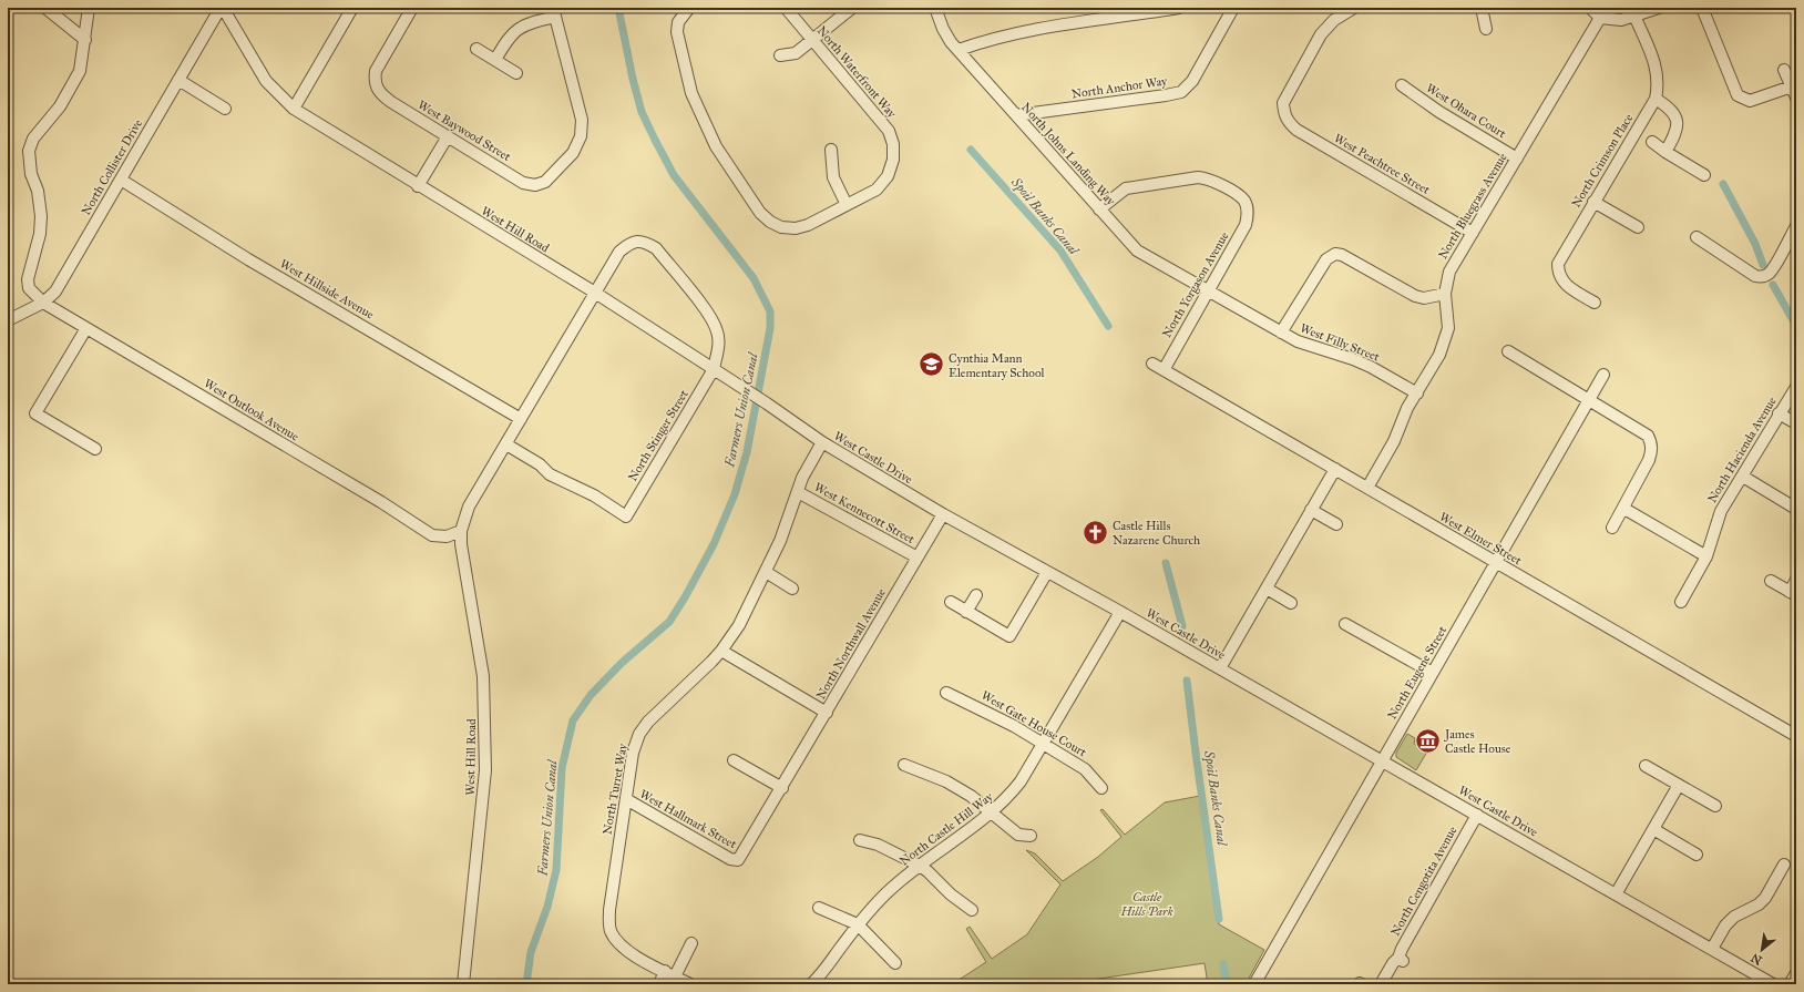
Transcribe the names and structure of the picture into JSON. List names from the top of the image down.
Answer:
{
  "streets": {
    "street": [
      "North Waterfront Way",
      "North Anchor Way",
      "West Ohara Court",
      "West Baywood Street",
      "North Johns Landing Way",
      "North Crimson Place",
      "West Peachtree Street",
      "North Collister Drive",
      "North Bluegrass Avenue",
      "West Hill Road",
      "North Yorgason Avenue",
      "West Hillside Avenue",
      "West Filly Street",
      "West Outlook Avenue",
      "North Stinger Street",
      "North Hacienda Avenue",
      "West Castle Drive",
      "West Kennecott Street",
      "West Elmer Street",
      "North Northwall Avenue",
      "North Eugene Street",
      "West Gate House Court",
      "North Turret Way",
      "West Hallmark Street",
      "North Castle Hill Way",
      "North Cengotita Avenue"
    ]
  },
  "crossings": [
    ["North Anchor Way", "North Johns Landing Way"],
    ["West Ohara Court", "North Bluegrass Avenue"],
    ["North Johns Landing Way", "North Yorgason Avenue"],
    ["North Johns Landing Way", "West Filly Street"],
    ["West Peachtree Street", "North Bluegrass Avenue"],
    ["North Collister Drive", "West Hill Road"],
    ["North Collister Drive", "West Hillside Avenue"],
    ["North Collister Drive", "West Outlook Avenue"],
    ["North Bluegrass Avenue", "West Filly Street"],
    ["North Bluegrass Avenue", "West Elmer Street"],
    ["West Hill Road", "West Hillside Avenue"],
    ["West Hill Road", "West Outlook Avenue"],
    ["West Hill Road", "North Stinger Street"],
    ["West Hill Road", "West Castle Drive"],
    ["North Yorgason Avenue", "West Filly Street"],
    ["North Yorgason Avenue", "West Elmer Street"],
    ["North Stinger Street", "West Castle Drive"],
    ["West Castle Drive", "North Northwall Avenue"],
    ["West Castle Drive", "North Eugene Street"],
    ["West Castle Drive", "North Turret Way"],
    ["West Castle Drive", "North Castle Hill Way"],
    ["West Castle Drive", "North Cengotita Avenue"],
    ["West Kennecott Street", "North Northwall Avenue"],
    ["West Kennecott Street", "North Turret Way"],
    ["West Elmer Street", "North Eugene Street"],
    ["North Northwall Avenue", "West Hallmark Street"],
    ["West Gate House Court", "North Castle Hill Way"],
    ["North Turret Way", "West Hallmark Street"]
  ],
  "water": ["Spoil Banks Canal", "Farmers Union Canal"],
  "parks": ["Castle Hills Park"],
  "places": {
    "school or university": ["Cynthia Mann Elementary School"],
    "church": ["Castle Hills Nazarene Church"],
    "museum": ["James Castle House"]
  },
  "north": "bottom left"
}
